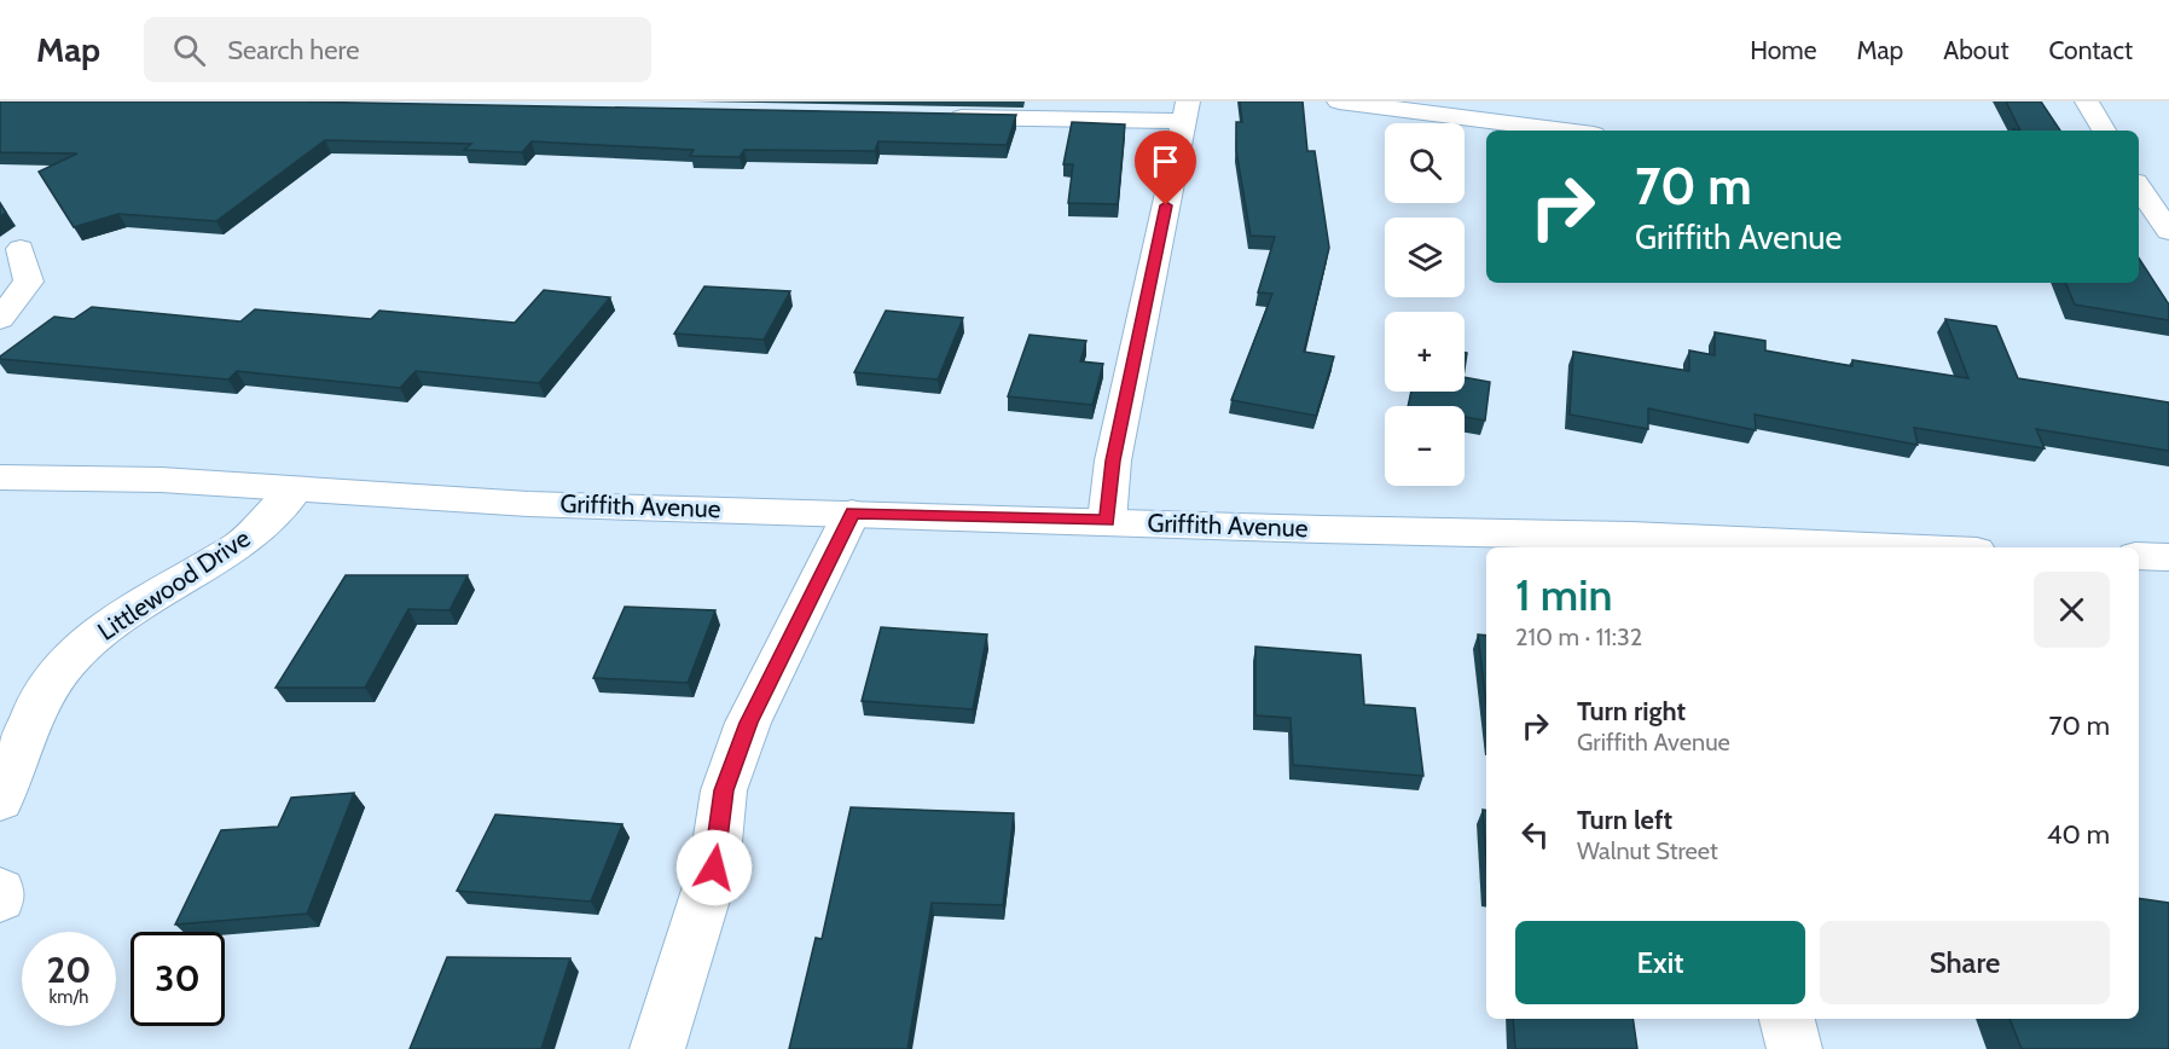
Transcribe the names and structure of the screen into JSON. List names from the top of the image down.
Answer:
{
  "streets": {
    "street": ["Griffith Avenue", "Littlewood Drive"]
  },
  "crossings": [
    ["Griffith Avenue", "Littlewood Drive"]
  ],
  "page": {
    "header": "Map",
    "search": "Search here",
    "nav": [
      "Home",
      "Map",
      "About",
      "Contact"
    ],
    "map_buttons": ["+", "−"],
    "turn": ["70 m", "Griffith Avenue"],
    "heading": ["1 min", "210 m · 11:32"],
    "list": [
      {
        "name": "Turn right",
        "note": "Griffith Avenue",
        "value": "70 m"
      },
      {
        "name": "Turn left",
        "note": "Walnut Street",
        "value": "40 m"
      }
    ],
    "buttons": ["Exit", "Share"],
    "speed": "20 km/h",
    "limit": "30"
  }
}
